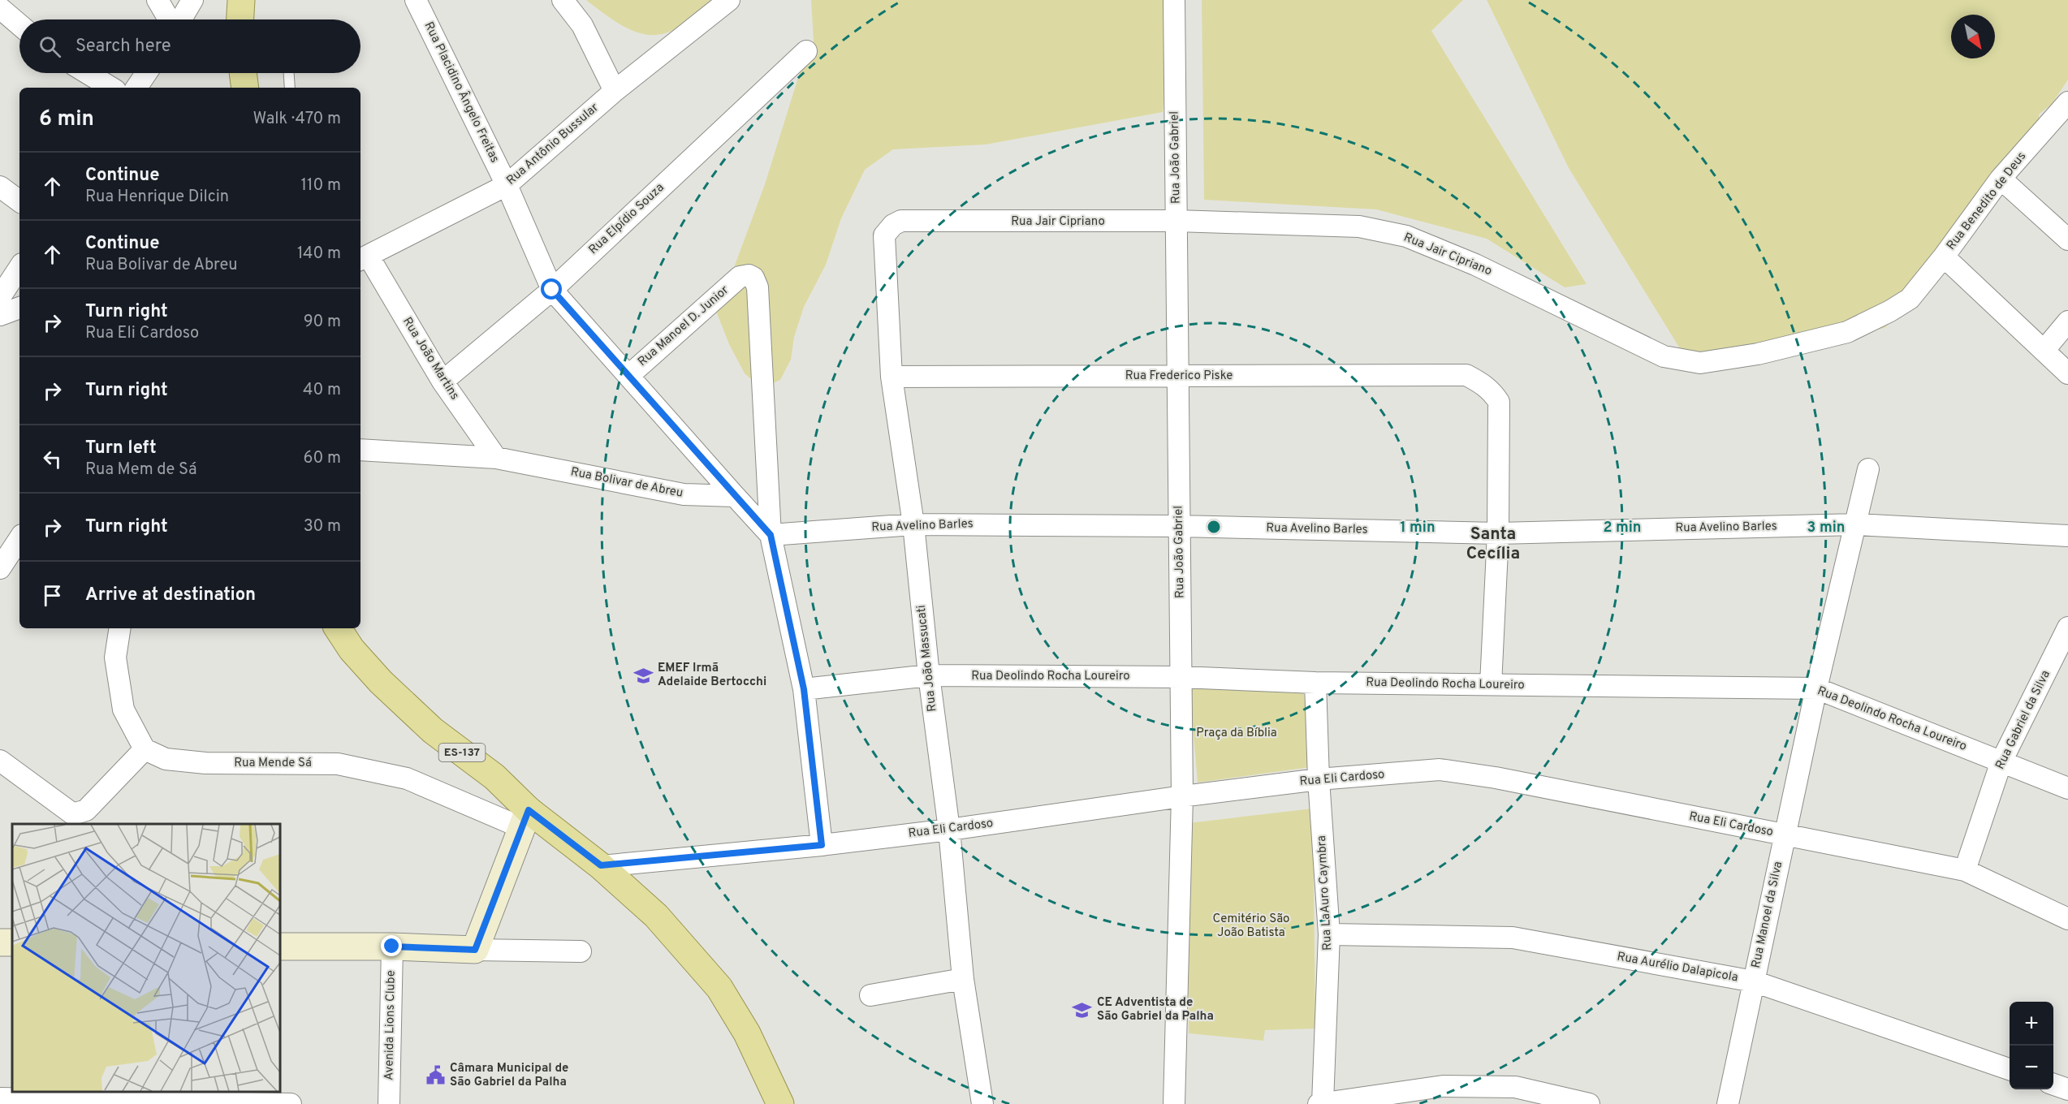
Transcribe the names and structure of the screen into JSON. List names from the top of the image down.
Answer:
{
  "streets": {
    "main road": ["ES-137"],
    "street": [
      "Rua Placidino Ângelo Freitas",
      "Rua Antônio Bussular",
      "Rua João Gabriel",
      "Rua Benedito de Deus",
      "Rua Elpídio Souza",
      "Rua Jair Cipriano",
      "Rua Manoel D. Junior",
      "Rua João Martins",
      "Rua Frederico Piske",
      "Rua Bolivar de Abreu",
      "Rua Avelino Barles",
      "Rua João Massucati",
      "Rua Deolindo Rocha Loureiro",
      "Rua Gabriel da Silva",
      "Rua Mende Sá",
      "Rua Eli Cardoso",
      "Rua LaAuro Caymbra",
      "Rua Manoel da Silva",
      "Rua Aurélio Dalapicola",
      "Avenida Lions Clube"
    ]
  },
  "crossings": [
    ["Rua Placidino Ângelo Freitas", "Rua Antônio Bussular"],
    ["Rua Placidino Ângelo Freitas", "Rua Elpídio Souza"],
    ["Rua Placidino Ângelo Freitas", "Rua Manoel D. Junior"],
    ["Rua Placidino Ângelo Freitas", "Rua Bolivar de Abreu"],
    ["Rua Antônio Bussular", "Rua João Martins"],
    ["Rua João Gabriel", "Rua Jair Cipriano"],
    ["Rua João Gabriel", "Rua Frederico Piske"],
    ["Rua João Gabriel", "Rua Avelino Barles"],
    ["Rua João Gabriel", "Rua Deolindo Rocha Loureiro"],
    ["Rua João Gabriel", "Rua Eli Cardoso"],
    ["Rua Benedito de Deus", "Rua Jair Cipriano"],
    ["Rua Elpídio Souza", "Rua João Martins"],
    ["Rua Jair Cipriano", "Rua João Massucati"],
    ["Rua Manoel D. Junior", "Rua Avelino Barles"],
    ["Rua João Martins", "Rua Bolivar de Abreu"],
    ["Rua Frederico Piske", "Rua Avelino Barles"],
    ["Rua Frederico Piske", "Rua João Massucati"],
    ["Rua Avelino Barles", "Rua João Massucati"],
    ["Rua Avelino Barles", "Rua Manoel da Silva"],
    ["Rua João Massucati", "Rua Deolindo Rocha Loureiro"],
    ["Rua João Massucati", "Rua Eli Cardoso"],
    ["Rua Deolindo Rocha Loureiro", "Rua Gabriel da Silva"],
    ["Rua Deolindo Rocha Loureiro", "Rua LaAuro Caymbra"],
    ["Rua Deolindo Rocha Loureiro", "Rua Manoel da Silva"],
    ["Rua Gabriel da Silva", "Rua Eli Cardoso"],
    ["ES-137", "Rua Mende Sá"],
    ["ES-137", "Rua Eli Cardoso"],
    ["Rua Eli Cardoso", "Rua LaAuro Caymbra"],
    ["Rua Eli Cardoso", "Rua Manoel da Silva"],
    ["Rua LaAuro Caymbra", "Rua Aurélio Dalapicola"],
    ["Rua Manoel da Silva", "Rua Aurélio Dalapicola"]
  ],
  "districts": ["Santa Cecília"],
  "parks": ["Praça da Bíblia", "Cemitério São João Batista"],
  "places": {
    "school or university": ["EMEF Irmã Adelaide Bertocchi", "CE Adventista de São Gabriel da Palha"],
    "public building": ["Câmara Municipal de São Gabriel da Palha"]
  },
  "north": "bottom right",
  "page": {
    "search": "Search here",
    "heading": ["6 min", "Walk · 470 m"],
    "list": [
      ["Continue", "Rua Henrique Dilcin", "110 m"],
      ["Continue", "Rua Bolivar de Abreu", "140 m"],
      ["Turn right", "Rua Eli Cardoso", "90 m"],
      ["Turn right", "40 m"],
      ["Turn left", "Rua Mem de Sá", "60 m"],
      ["Turn right", "30 m"],
      "Arrive at destination"
    ],
    "map_buttons": ["+", "−"]
  },
  "rings": ["1 min", "2 min", "3 min"]
}
